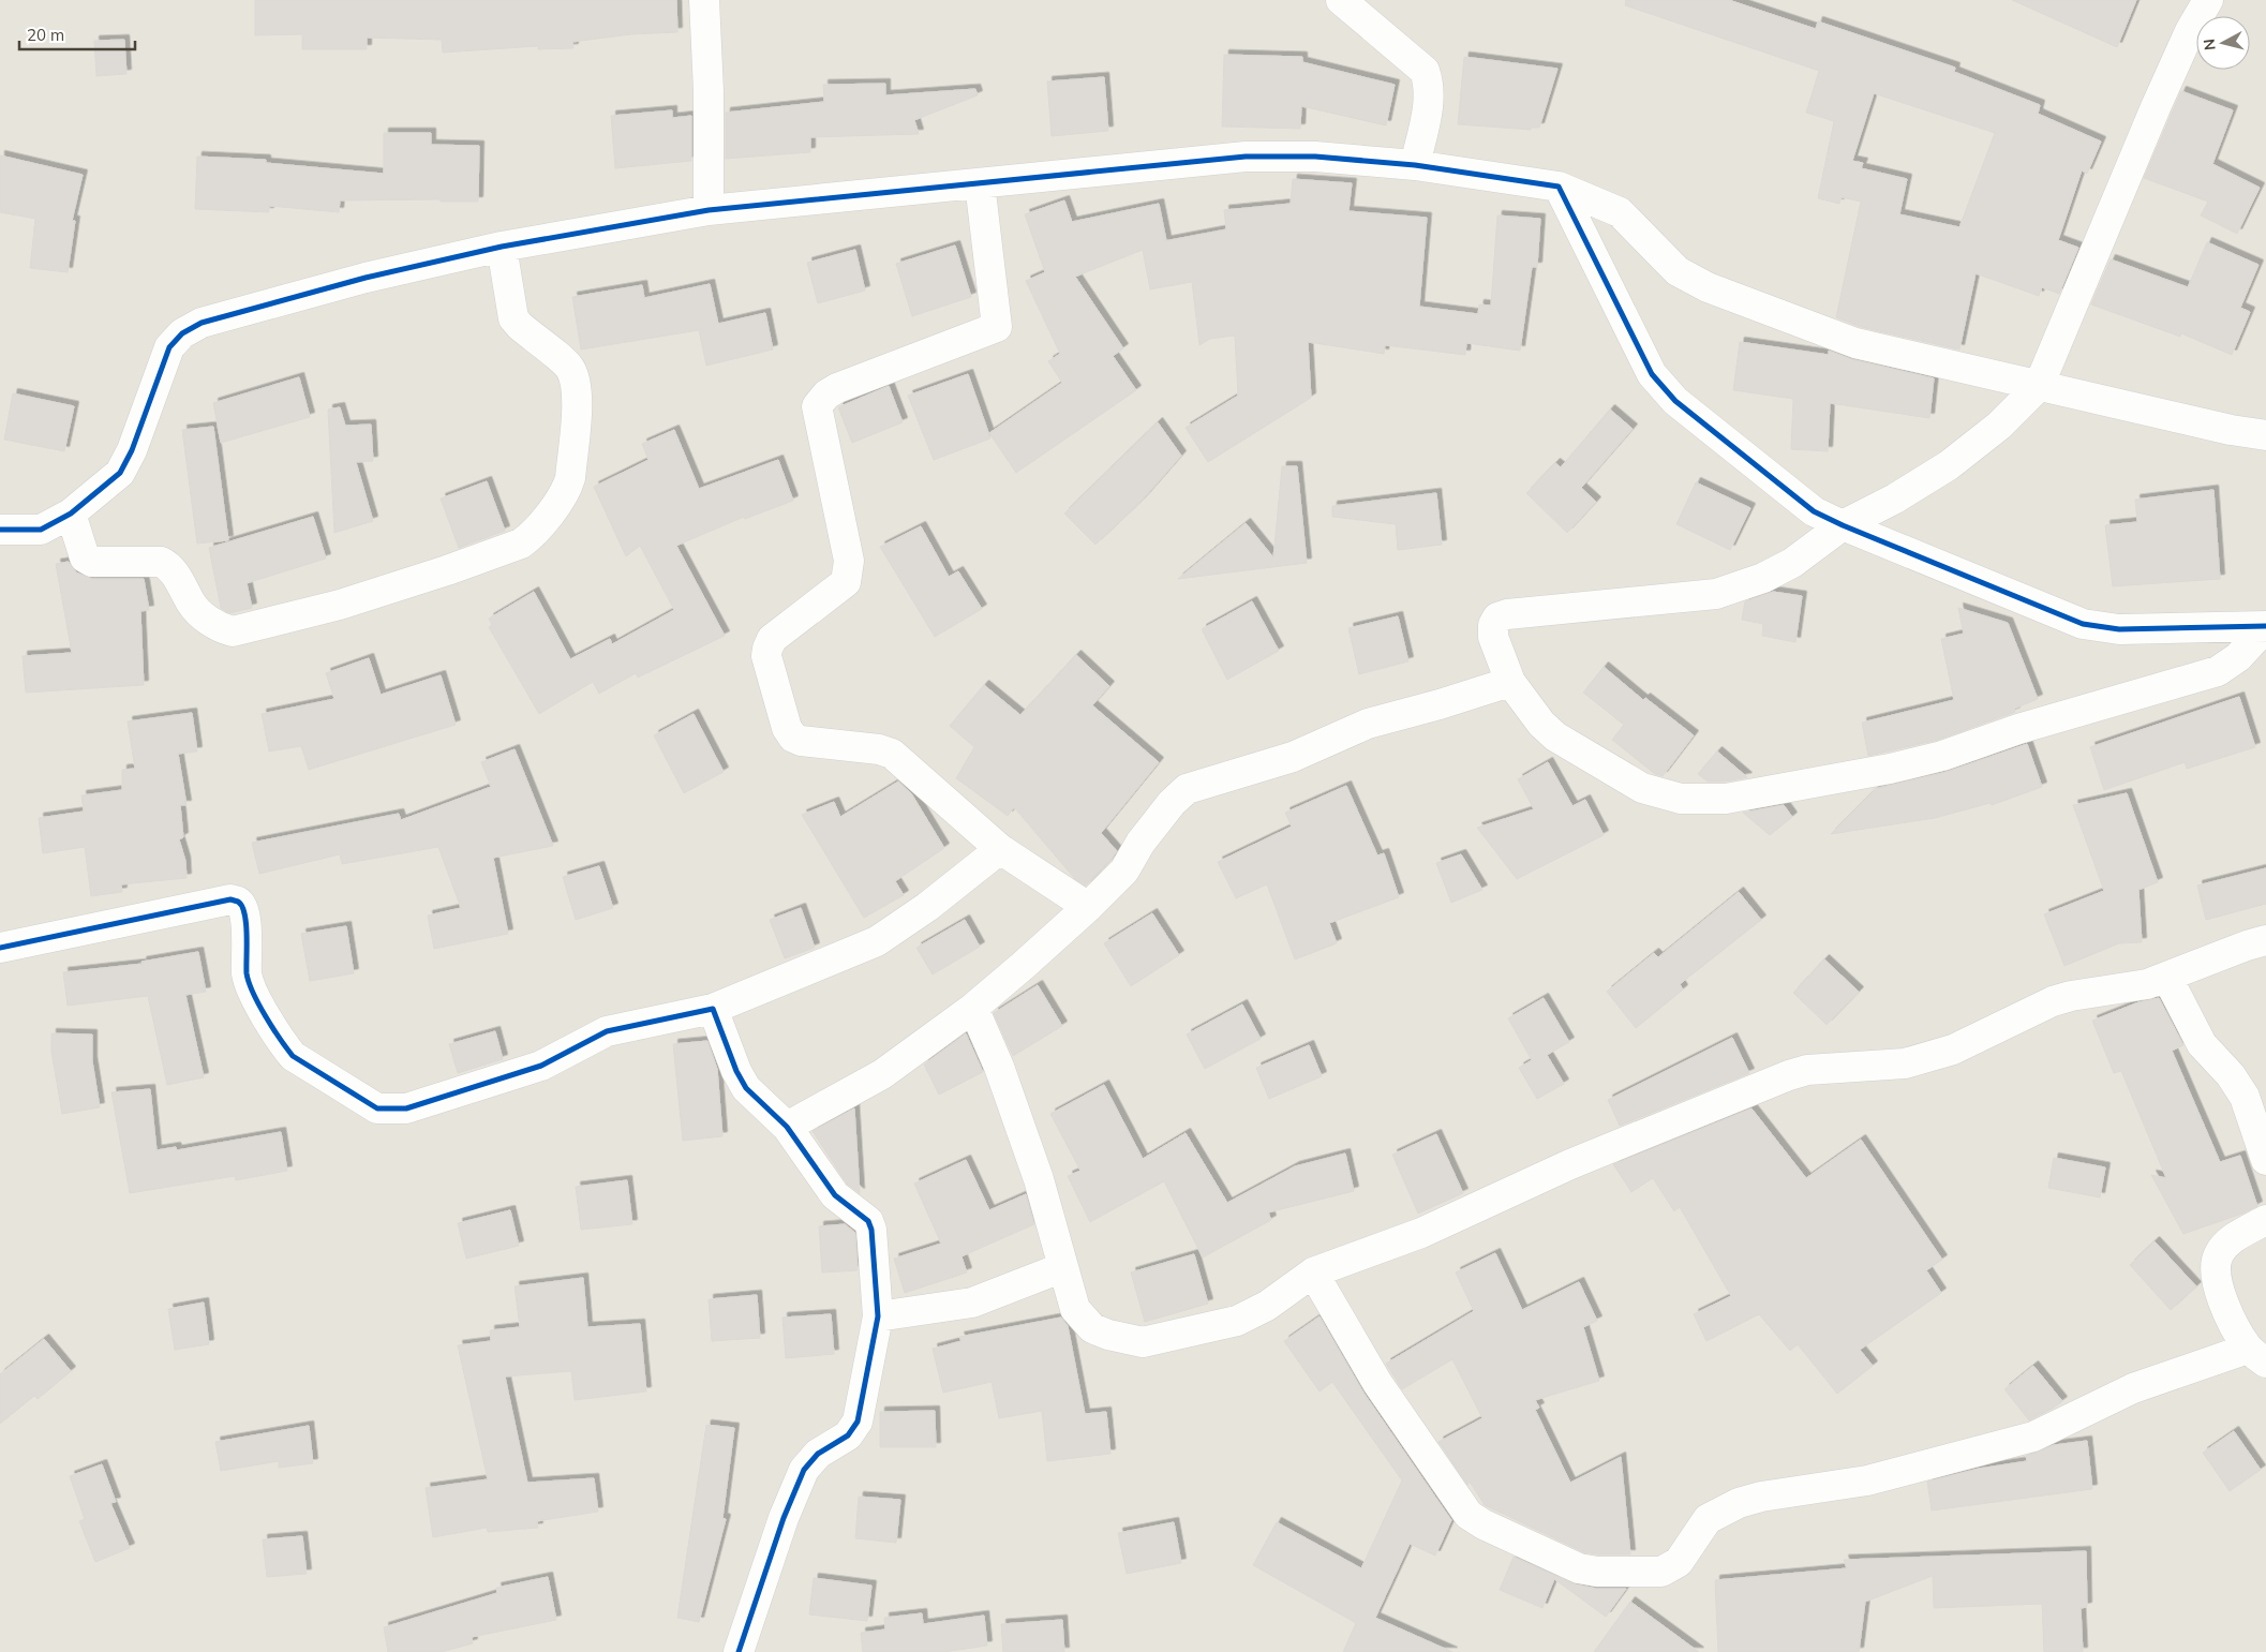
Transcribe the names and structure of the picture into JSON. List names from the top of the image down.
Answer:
{
  "scale_bar": "20 m",
  "north": "left"
}
